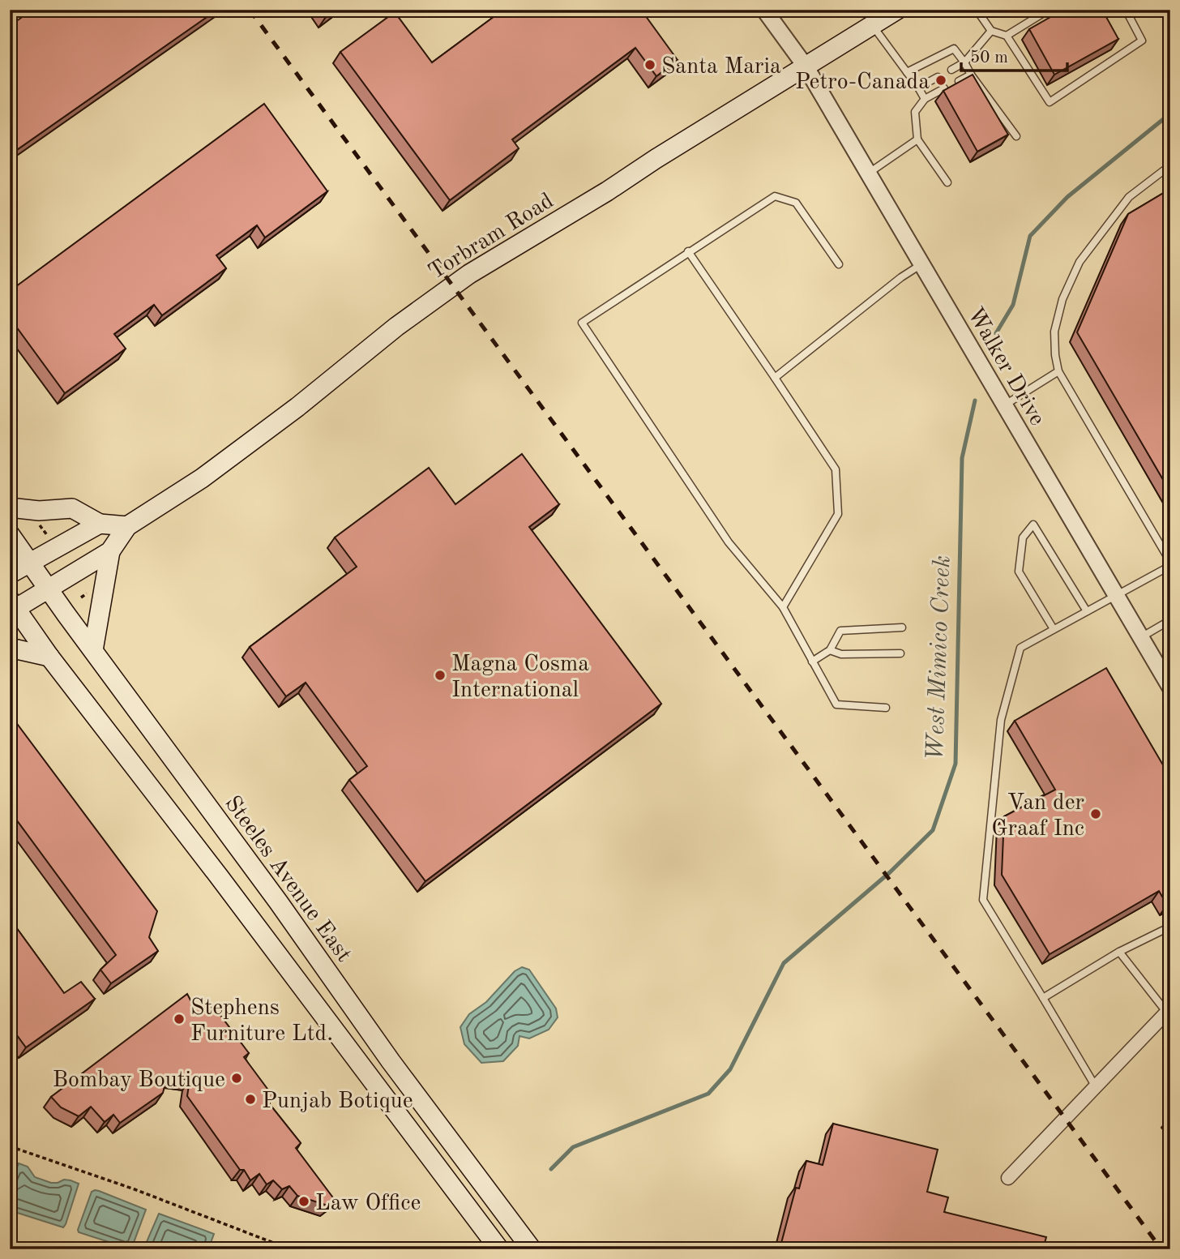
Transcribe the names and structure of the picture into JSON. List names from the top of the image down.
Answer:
{
  "streets": {
    "main road": ["Torbram Road", "Steeles Avenue East"],
    "street": ["Walker Drive"]
  },
  "crossings": [
    ["Torbram Road", "Walker Drive"],
    ["Torbram Road", "Steeles Avenue East"]
  ],
  "water": ["West Mimico Creek"],
  "places": [
    "Santa Maria",
    "Petro-Canada",
    "Magna Cosma International",
    "Van der Graaf Inc",
    "Stephens Furniture Ltd.",
    "Bombay Boutique",
    "Punjab Botique",
    "Law Office"
  ],
  "scale_bar": "50 m"
}
